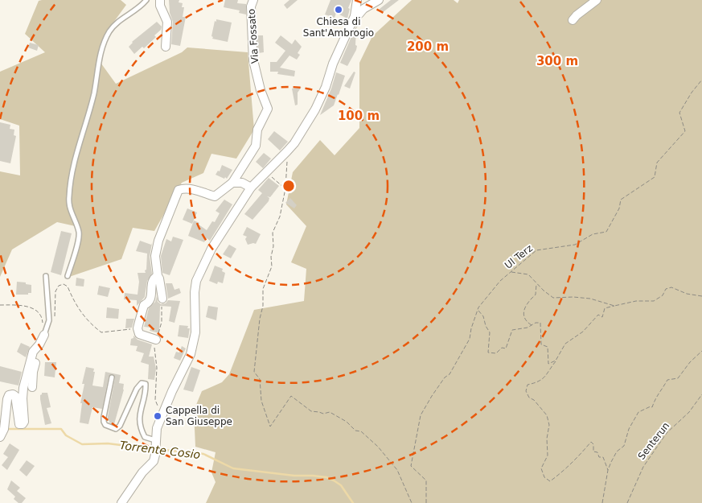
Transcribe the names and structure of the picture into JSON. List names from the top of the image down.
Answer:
{
  "streets": {
    "street": ["Via Fossato"],
    "path": ["Ul Terz", "Senterun"]
  },
  "water": ["Torrente Cosio"],
  "places": ["Chiesa di Sant'Ambrogio", "Cappella di San Giuseppe"],
  "rings": ["200 m", "300 m", "100 m"]
}
